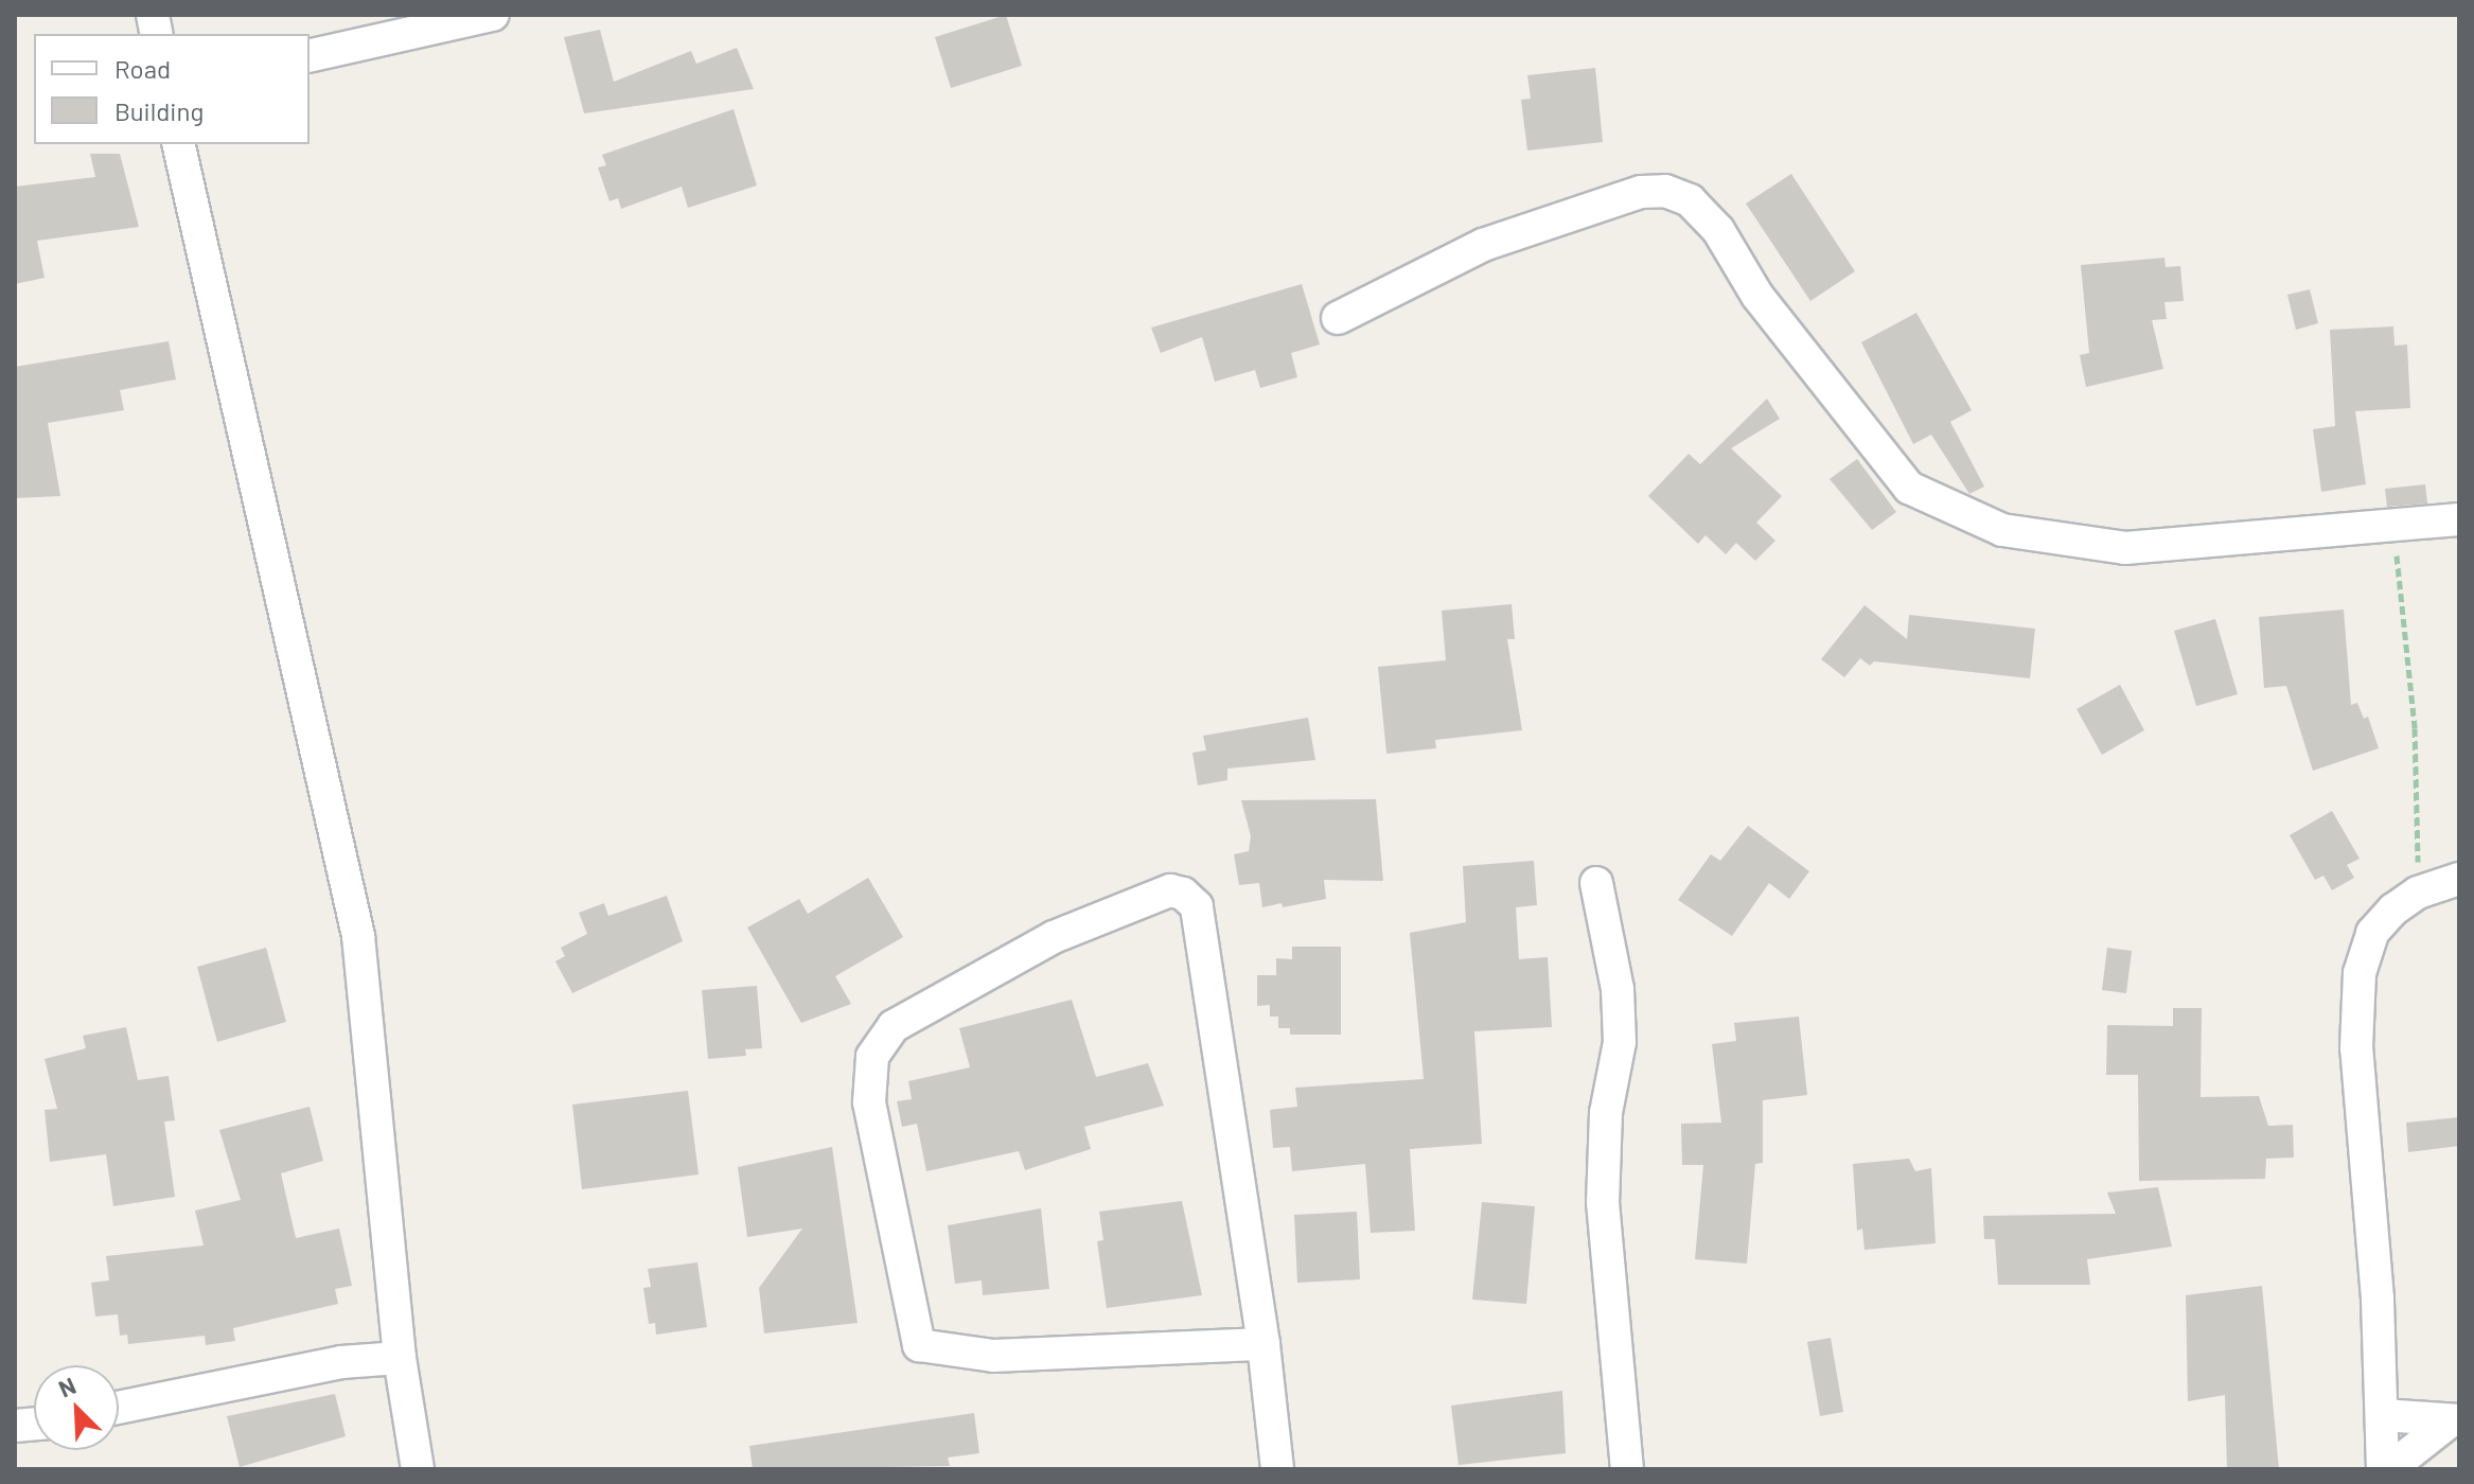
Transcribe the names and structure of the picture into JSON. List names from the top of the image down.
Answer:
{
  "legend": ["Road", "Building"],
  "north": "top left"
}
